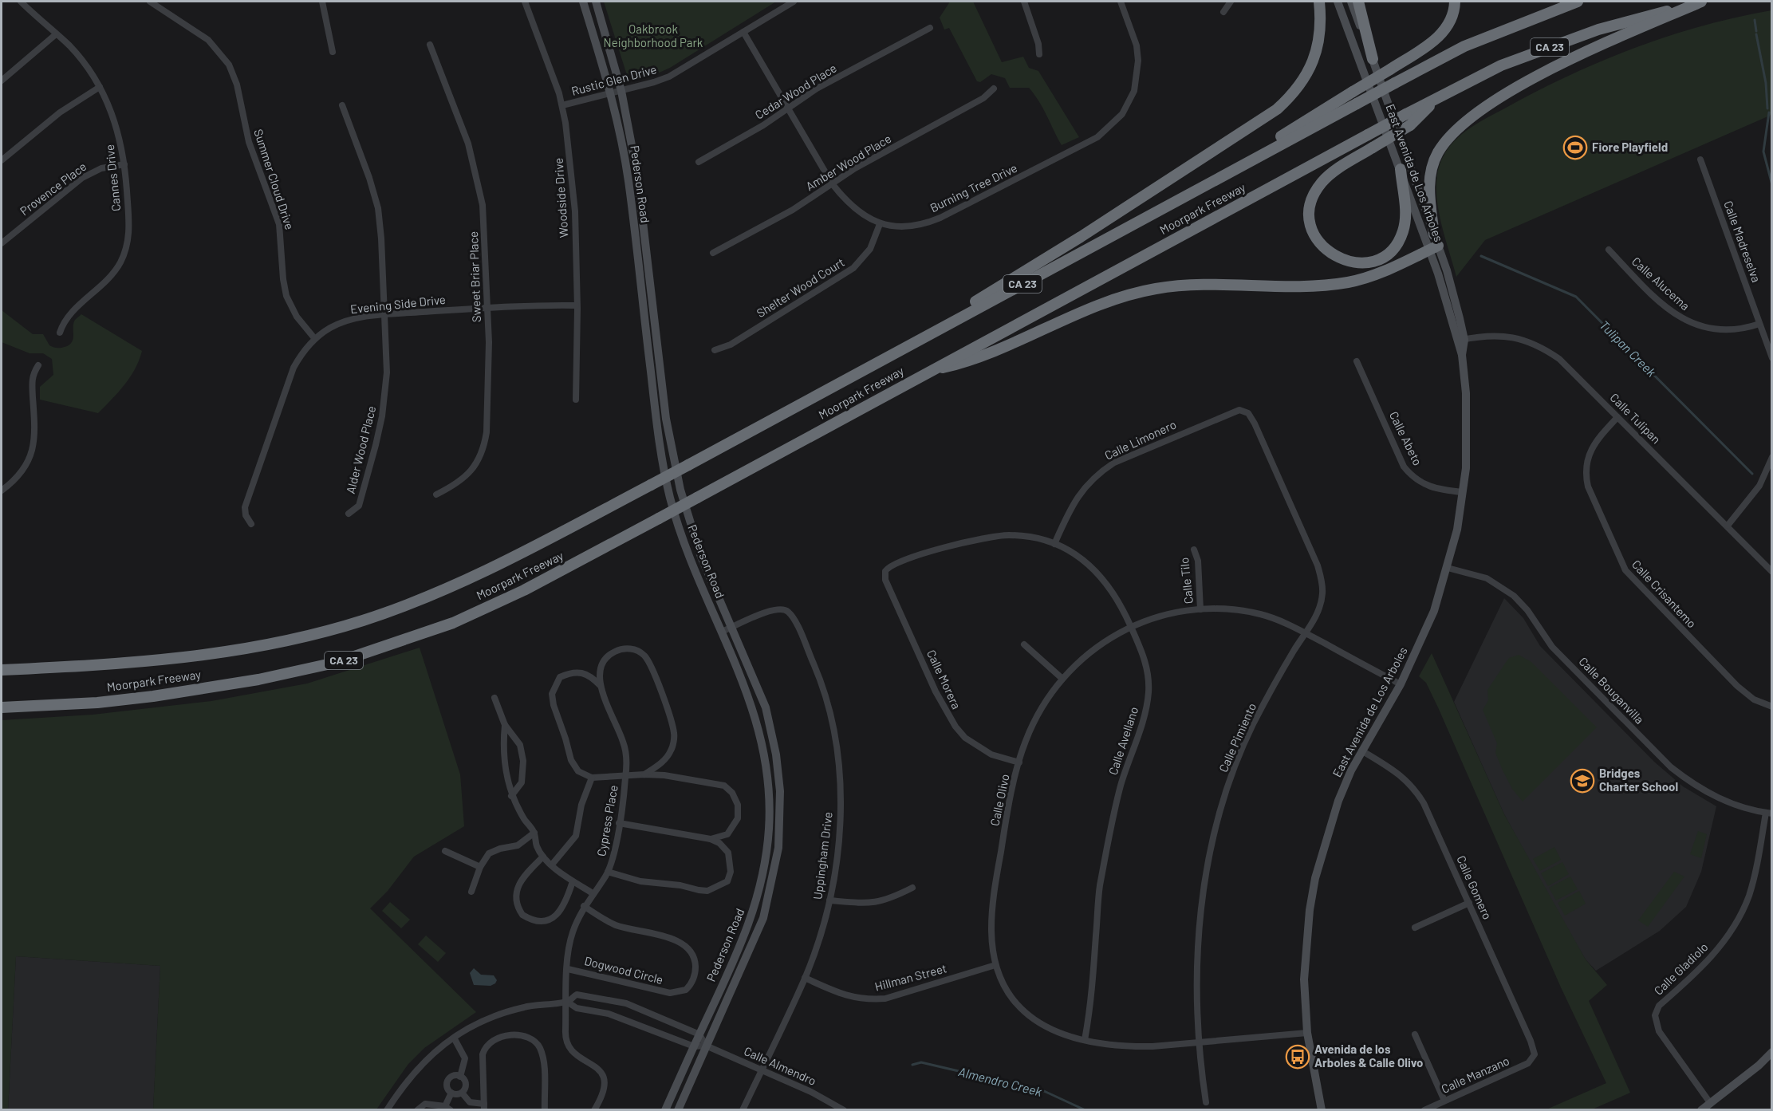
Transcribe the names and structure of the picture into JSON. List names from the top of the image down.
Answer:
{
  "streets": {
    "highway": ["CA 23", "Moorpark Freeway"],
    "street": [
      "Rustic Glen Drive",
      "Cedar Wood Place",
      "Amber Wood Place",
      "East Avenida de Los Arboles",
      "Cannes Drive",
      "Summer Cloud Drive",
      "Pederson Road",
      "Burning Tree Drive",
      "Provence Place",
      "Woodside Drive",
      "Calle Madreselva",
      "Sweet Briar Place",
      "Calle Alucema",
      "Shelter Wood Court",
      "Evening Side Drive",
      "Calle Tulipan",
      "Calle Abeto",
      "Calle Limonero",
      "Alder Wood Place",
      "Calle Tilo",
      "Calle Crisantemo",
      "Calle Morera",
      "Calle Bouganvilla",
      "Calle Pimiento",
      "Calle Avellano",
      "Calle Olivo",
      "Cypress Place",
      "Uppingham Drive",
      "Calle Gomero",
      "Calle Gladiolo",
      "Dogwood Circle",
      "Hillman Street",
      "Calle Almendro",
      "Calle Manzano"
    ]
  },
  "crossings": [
    ["Rustic Glen Drive", "Pederson Road"],
    ["Rustic Glen Drive", "Burning Tree Drive"],
    ["Rustic Glen Drive", "Woodside Drive"],
    ["Cedar Wood Place", "Burning Tree Drive"],
    ["Amber Wood Place", "Burning Tree Drive"],
    ["East Avenida de Los Arboles", "Calle Tulipan"],
    ["East Avenida de Los Arboles", "Calle Abeto"],
    ["East Avenida de Los Arboles", "Calle Bouganvilla"],
    ["East Avenida de Los Arboles", "Calle Olivo"],
    ["East Avenida de Los Arboles", "Calle Gomero"],
    ["Cannes Drive", "Provence Place"],
    ["Summer Cloud Drive", "Evening Side Drive"],
    ["Pederson Road", "Uppingham Drive"],
    ["Pederson Road", "Calle Almendro"],
    ["Burning Tree Drive", "Shelter Wood Court"],
    ["Woodside Drive", "Evening Side Drive"],
    ["Calle Madreselva", "Calle Alucema"],
    ["Sweet Briar Place", "Evening Side Drive"],
    ["Evening Side Drive", "Alder Wood Place"],
    ["Calle Tulipan", "Calle Crisantemo"],
    ["Calle Limonero", "Calle Pimiento"],
    ["Calle Limonero", "Calle Avellano"],
    ["Calle Tilo", "Calle Olivo"],
    ["Calle Morera", "Calle Avellano"],
    ["Calle Morera", "Calle Olivo"],
    ["Calle Bouganvilla", "Calle Gladiolo"],
    ["Calle Pimiento", "Calle Olivo"],
    ["Calle Avellano", "Calle Olivo"],
    ["Calle Olivo", "Hillman Street"],
    ["Cypress Place", "Dogwood Circle"],
    ["Uppingham Drive", "Hillman Street"],
    ["Uppingham Drive", "Calle Almendro"],
    ["Calle Gomero", "Calle Manzano"]
  ],
  "water": ["Tulipan Creek", "Almendro Creek"],
  "parks": ["Oakbrook Neighborhood Park"],
  "places": {
    "sports": ["Fiore Playfield"],
    "school or university": ["Bridges Charter School"],
    "bus stop": ["Avenida de los Arboles & Calle Olivo"]
  }
}
